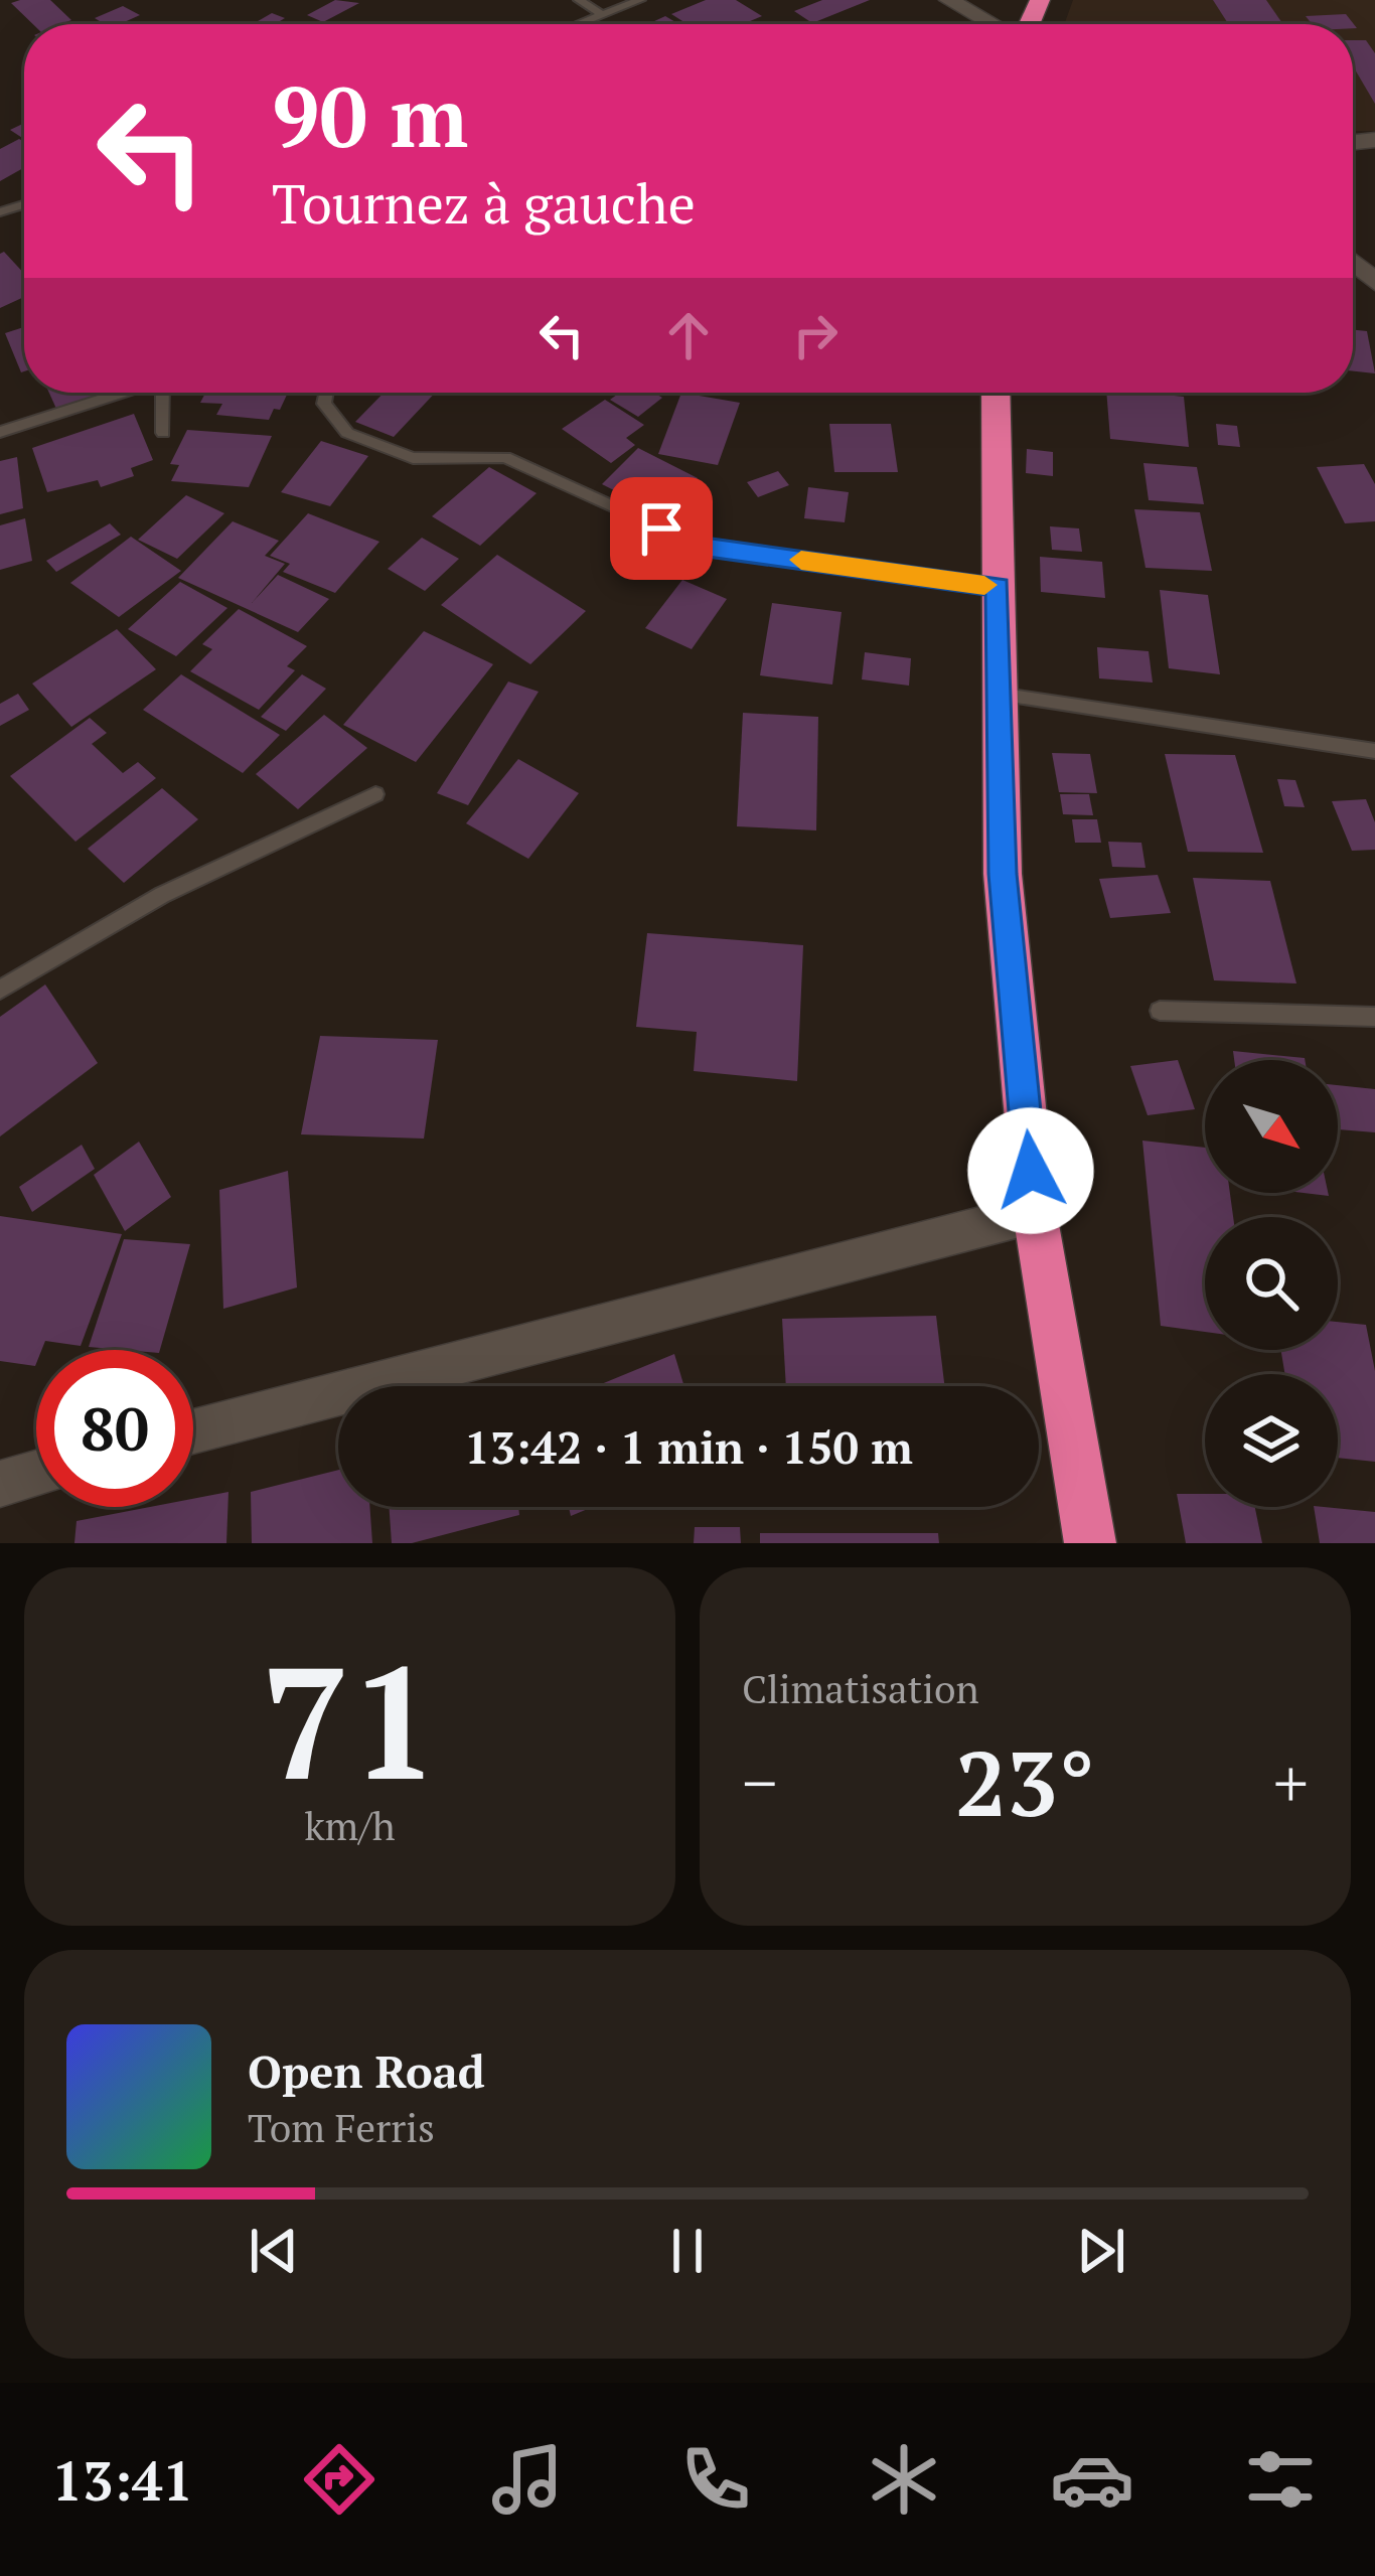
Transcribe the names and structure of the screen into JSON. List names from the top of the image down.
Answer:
{
  "north": "bottom right",
  "page": {
    "turn": ["90 m", "Tournez à gauche"],
    "limit": "80",
    "trip": "13:42 · 1 min · 150 m",
    "tile": [
      ["71", "km/h"],
      "Climatisation"
    ],
    "heat": ["−", "23°", "+"],
    "song": ["Open Road", "Tom Ferris"],
    "tabs": "13:41"
  }
}
